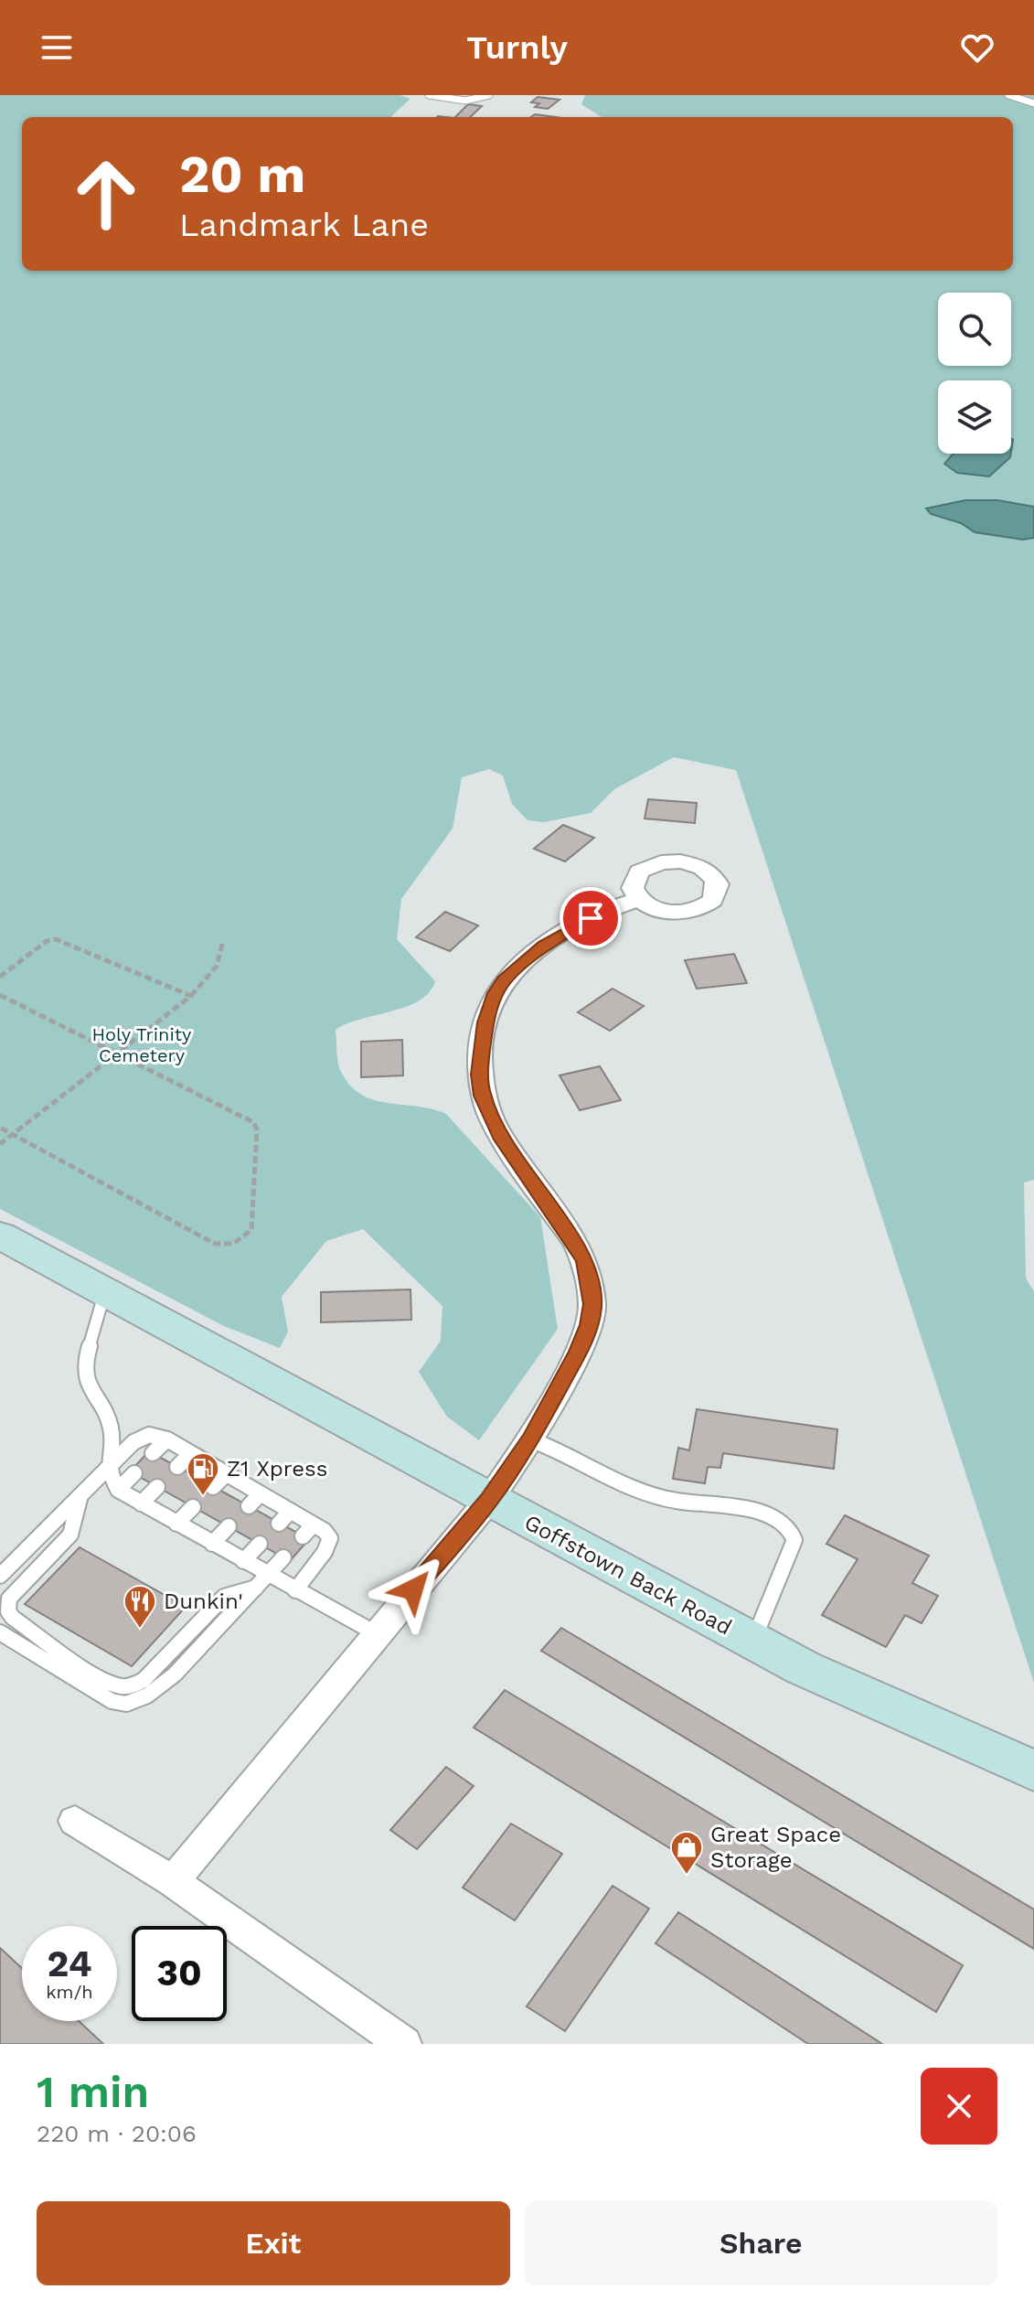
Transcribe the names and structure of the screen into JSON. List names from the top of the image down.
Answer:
{
  "streets": {
    "main road": ["Goffstown Back Road"]
  },
  "parks": ["Holy Trinity Cemetery"],
  "places": {
    "fuel station": ["Z1 Xpress"],
    "restaurant": ["Dunkin'"],
    "shop": ["Great Space Storage"]
  },
  "page": {
    "header": "Turnly",
    "turn": ["20 m", "Landmark Lane"],
    "speed": "24 km/h",
    "limit": "30",
    "heading": ["1 min", "220 m · 20:06"],
    "buttons": ["Exit", "Share"]
  }
}
